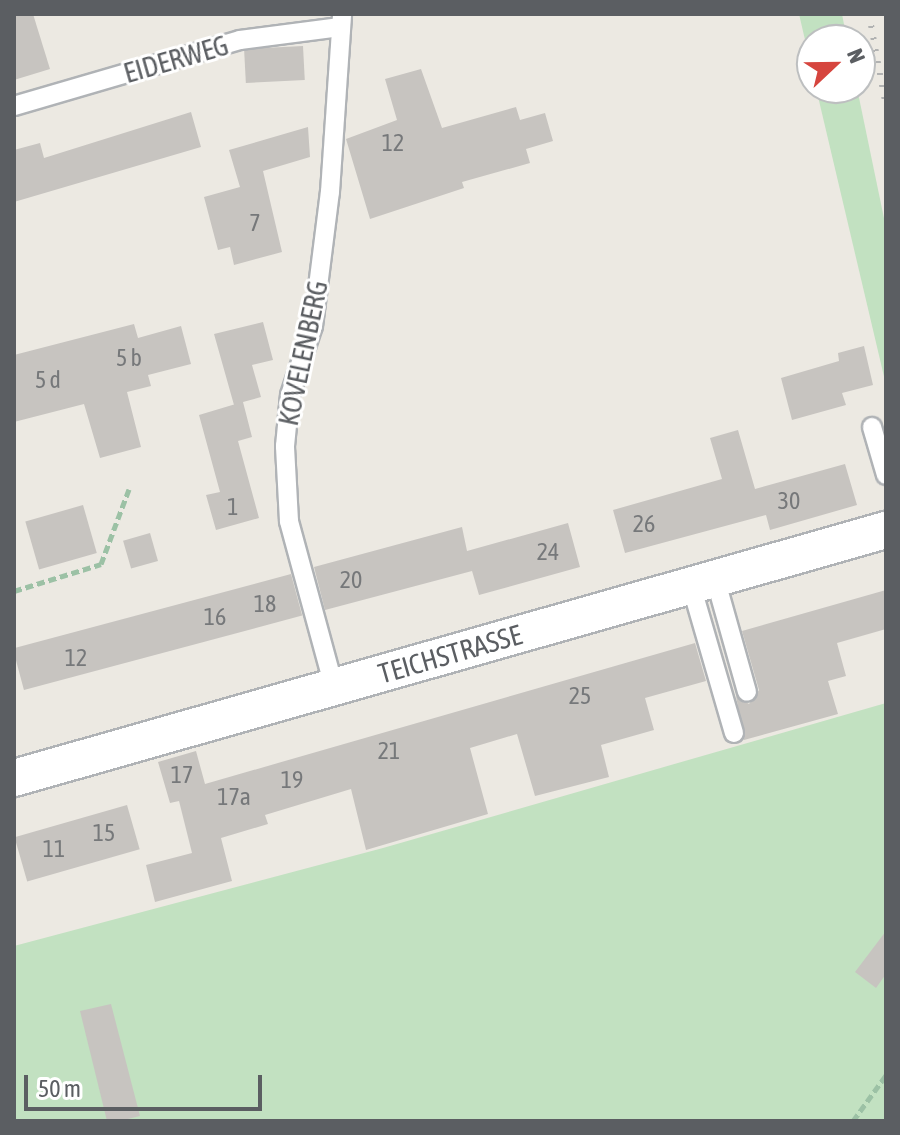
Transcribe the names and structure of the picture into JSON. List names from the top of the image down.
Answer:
{
  "streets": {
    "street": ["TEICHSTRASSE"],
    "lane": ["EIDERWEG", "KOVELENBERG"]
  },
  "crossings": [
    ["EIDERWEG", "KOVELENBERG"],
    ["KOVELENBERG", "TEICHSTRASSE"]
  ],
  "house_numbers": [
    "12",
    "7",
    "5 b",
    "5 d",
    "30",
    "1",
    "26",
    "24",
    "20",
    "18",
    "16",
    "12",
    "25",
    "21",
    "17",
    "19",
    "17a",
    "15",
    "11"
  ],
  "scale_bar": "50 m",
  "north": "right"
}
